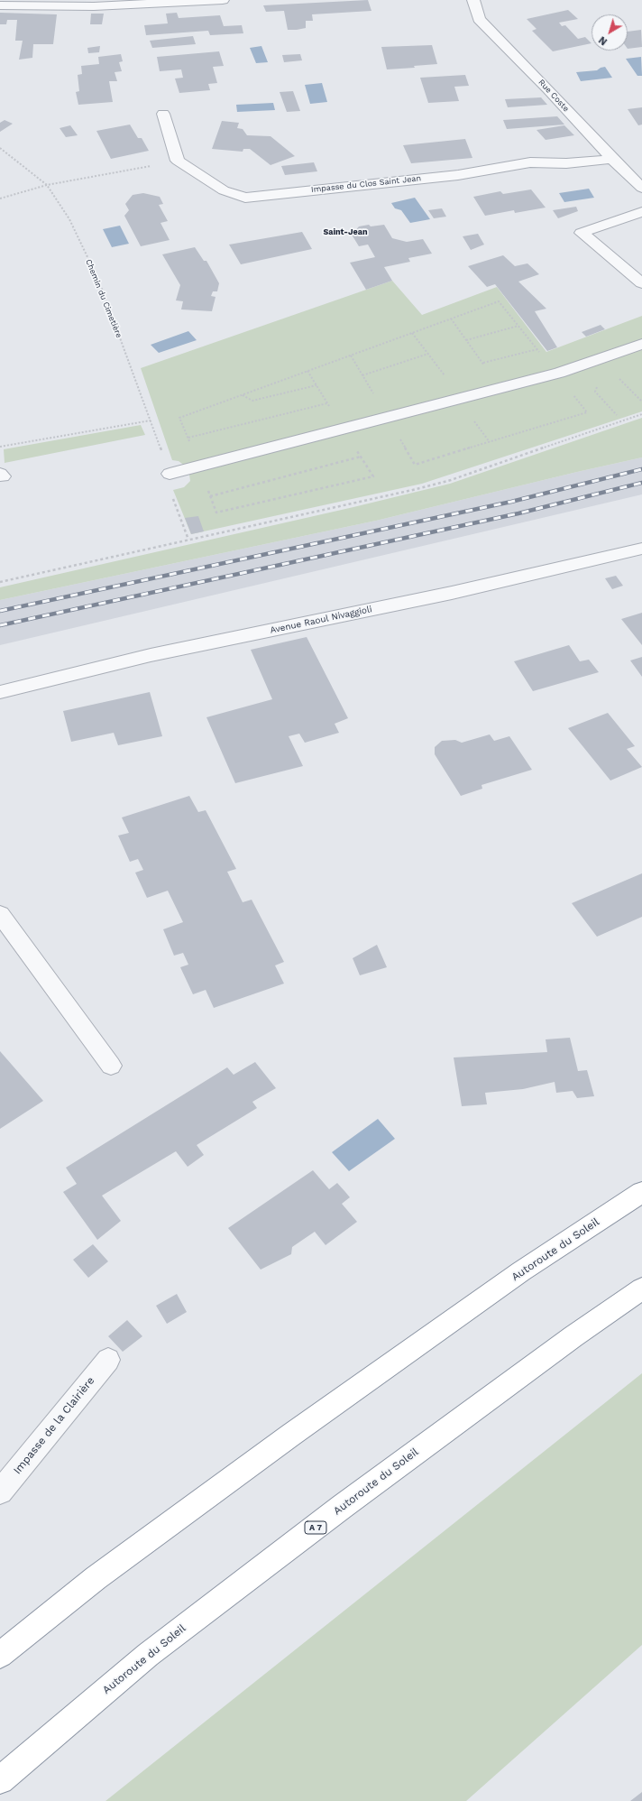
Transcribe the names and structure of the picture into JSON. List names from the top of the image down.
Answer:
{
  "streets": {
    "highway": ["Autoroute du Soleil", "A 7"],
    "street": [
      "Rue Coste",
      "Impasse du Clos Saint Jean",
      "Avenue Raoul Nivaggioli",
      "Impasse de la Clairière"
    ],
    "path": ["Chemin du Cimetière"]
  },
  "crossings": [
    ["Rue Coste", "Impasse du Clos Saint Jean"]
  ],
  "districts": ["Saint-Jean"],
  "north": "bottom left"
}
